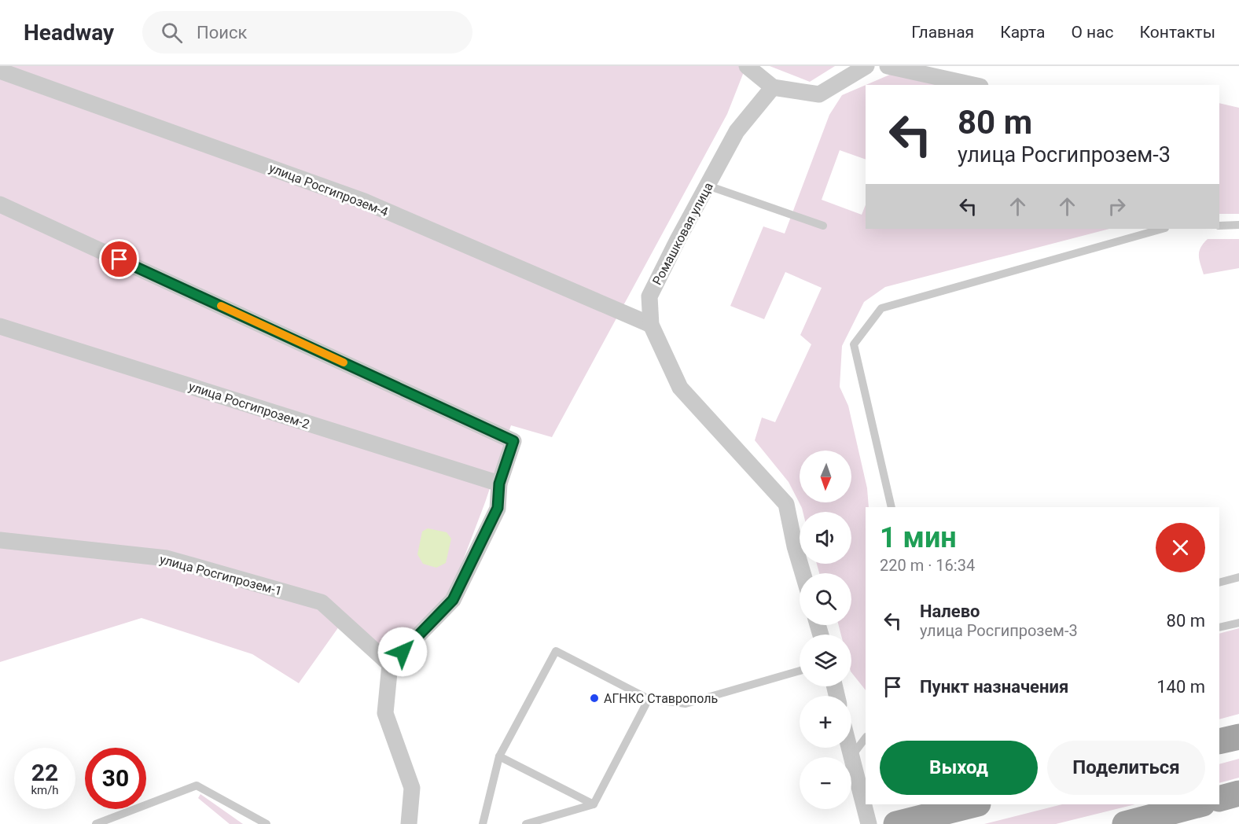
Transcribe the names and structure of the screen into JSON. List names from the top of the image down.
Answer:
{
  "streets": {
    "street": [
      "улица Росгипрозем-4",
      "Ромашковая улица",
      "улица Росгипрозем-2",
      "улица Росгипрозем-1"
    ]
  },
  "crossings": [
    ["улица Росгипрозем-4", "Ромашковая улица"]
  ],
  "places": ["АГНКС Ставрополь"],
  "north": "bottom",
  "page": {
    "header": "Headway",
    "search": "Поиск",
    "nav": [
      "Главная",
      "Карта",
      "О нас",
      "Контакты"
    ],
    "turn": ["80 m", "улица Росгипрозем-3"],
    "map_buttons": ["+", "−"],
    "heading": ["1 мин", "220 m · 16:34"],
    "list": [
      {
        "name": "Налево",
        "note": "улица Росгипрозем-3",
        "value": "80 m"
      },
      {
        "name": "Пункт назначения",
        "value": "140 m"
      }
    ],
    "buttons": ["Выход", "Поделиться"],
    "speed": "22 km/h",
    "limit": "30"
  }
}
